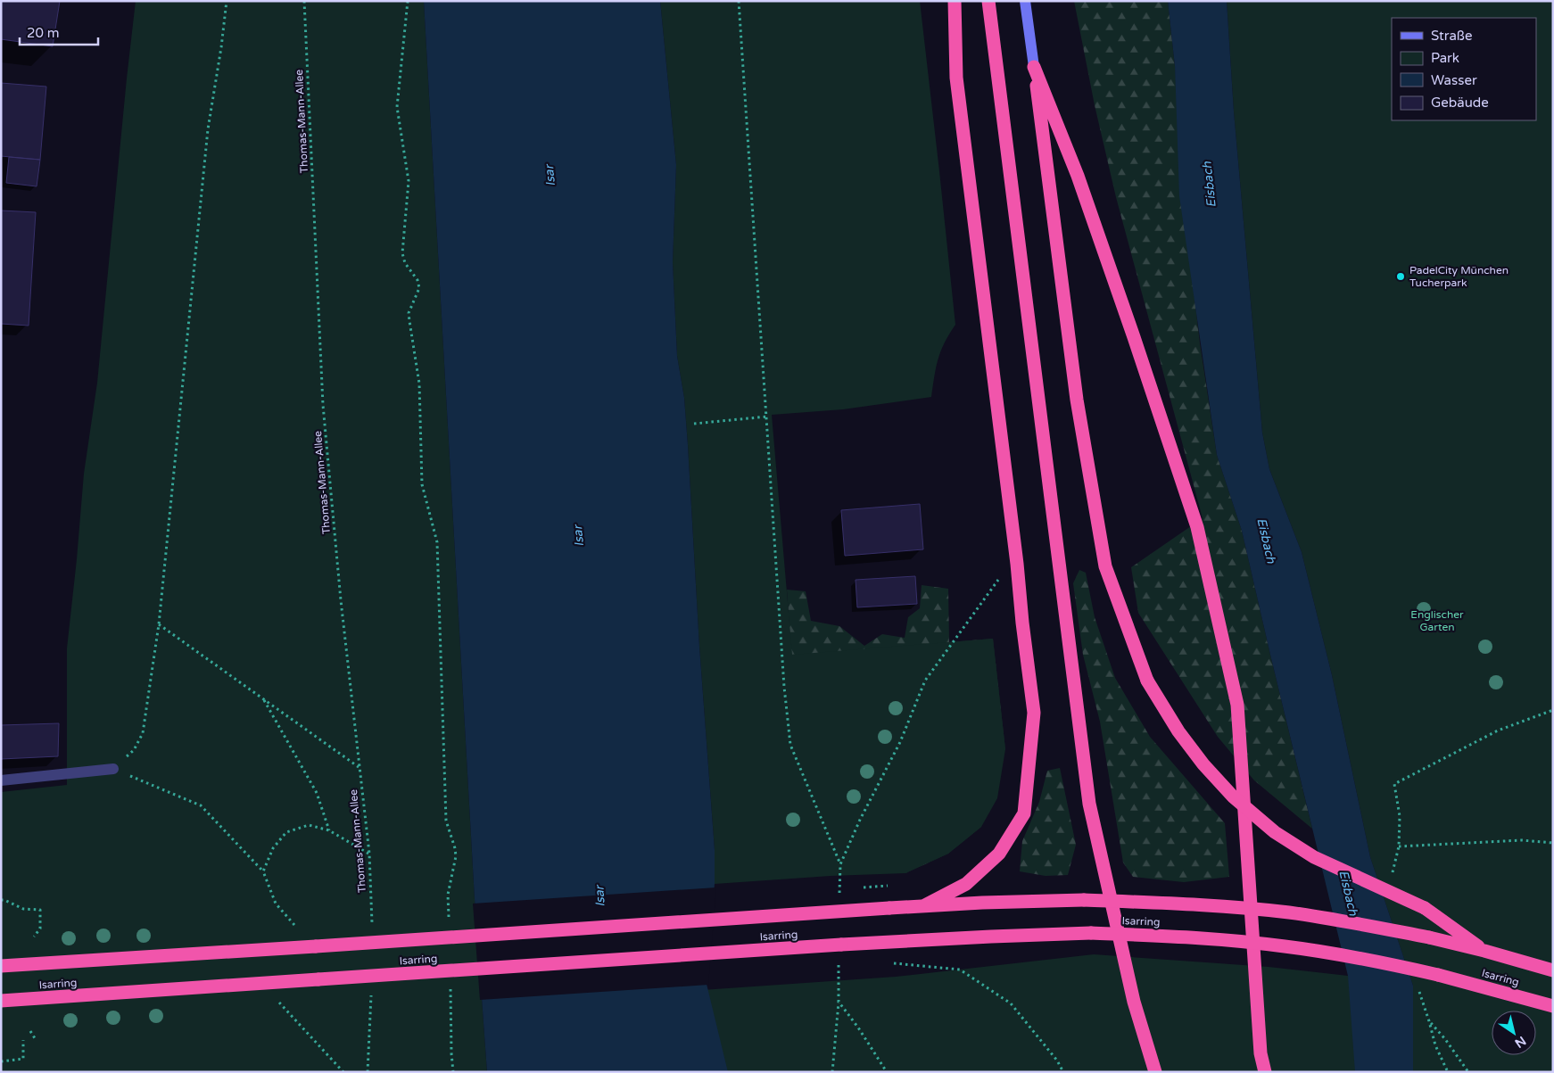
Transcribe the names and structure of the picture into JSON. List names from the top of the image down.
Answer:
{
  "streets": {
    "highway": ["Isarring"],
    "path": ["Thomas-Mann-Allee"]
  },
  "water": ["Isar", "Eisbach"],
  "parks": ["Englischer Garten"],
  "places": ["PadelCity München Tucherpark"],
  "legend": [
    "Straße",
    "Park",
    "Wasser",
    "Gebäude"
  ],
  "scale_bar": "20 m",
  "north": "bottom right"
}
